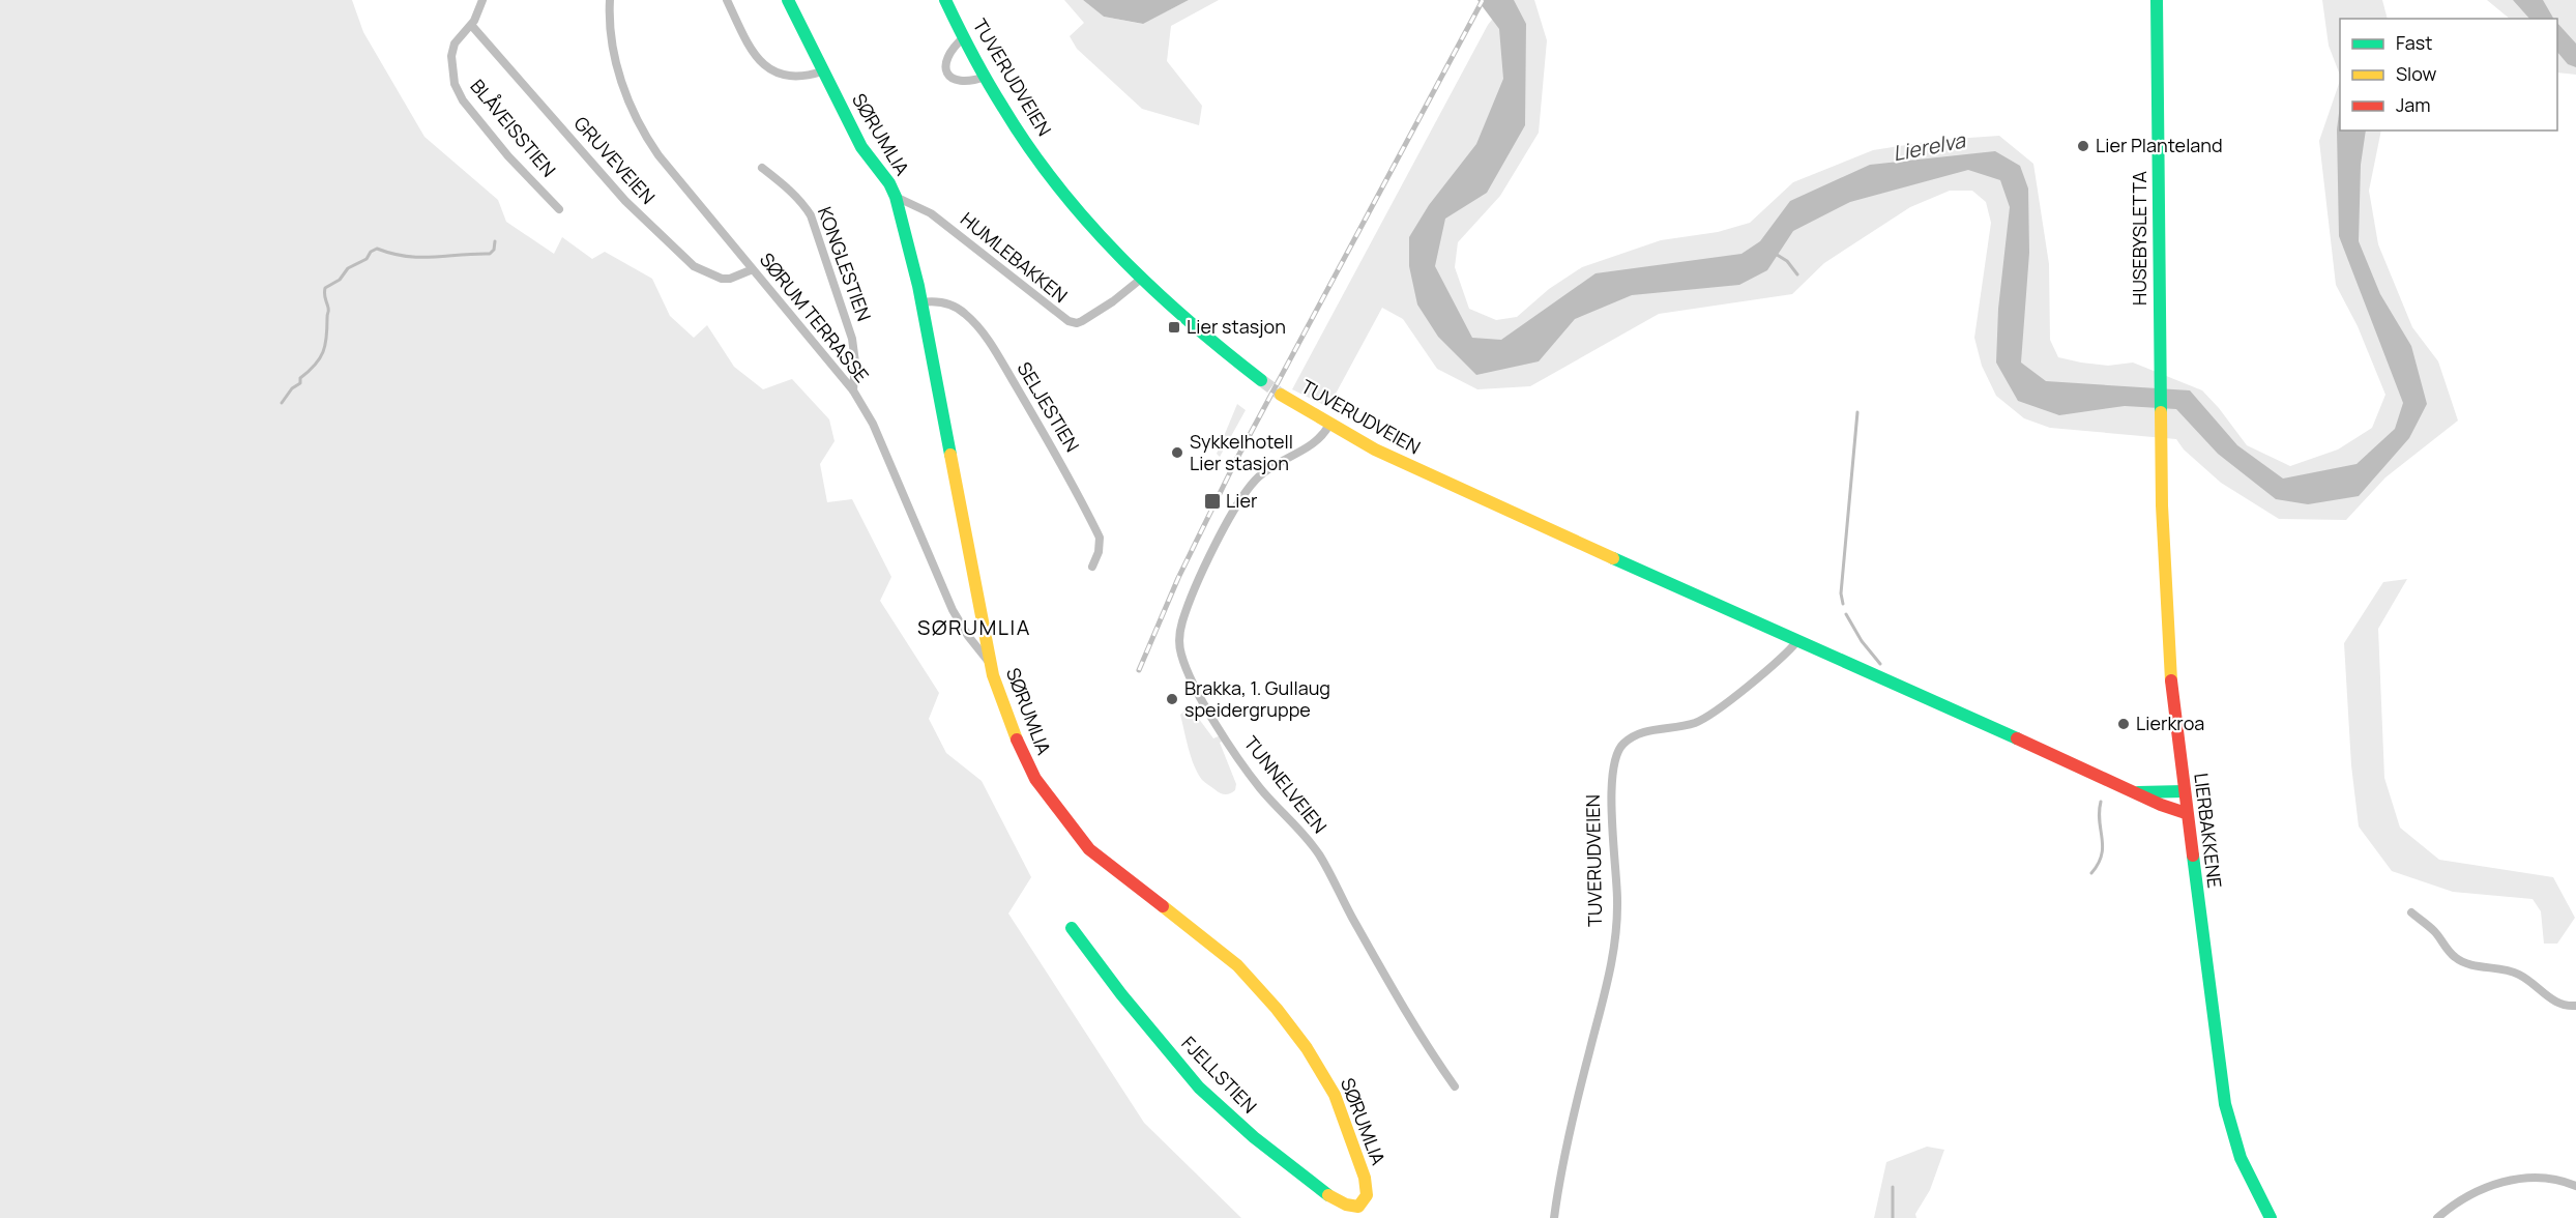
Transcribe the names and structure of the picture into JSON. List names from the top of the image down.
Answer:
{
  "streets": {
    "main road": [
      "TUVERUDVEIEN",
      "SØRUMLIA",
      "HUSEBYSLETTA",
      "LIERBAKKENE",
      "FJELLSTIEN"
    ],
    "street": [
      "BLÅVEISSTIEN",
      "GRUVEVEIEN",
      "HUMLEBAKKEN",
      "KONGLESTIEN",
      "SØRUM TERRASSE",
      "SELJESTIEN",
      "TUNNELVEIEN"
    ]
  },
  "crossings": [
    ["TUVERUDVEIEN", "HUMLEBAKKEN"],
    ["TUVERUDVEIEN", "TUNNELVEIEN"],
    ["TUVERUDVEIEN", "LIERBAKKENE"],
    ["BLÅVEISSTIEN", "GRUVEVEIEN"],
    ["SØRUMLIA", "HUMLEBAKKEN"],
    ["SØRUMLIA", "SØRUM TERRASSE"],
    ["SØRUMLIA", "SELJESTIEN"],
    ["SØRUMLIA", "FJELLSTIEN"],
    ["GRUVEVEIEN", "SØRUM TERRASSE"],
    ["HUSEBYSLETTA", "LIERBAKKENE"],
    ["KONGLESTIEN", "SØRUM TERRASSE"]
  ],
  "districts": ["SØRUMLIA"],
  "water": ["Lierelva"],
  "places": {
    "other": [
      "Lier Planteland",
      "Sykkelhotell Lier stasjon",
      "Brakka, 1. Gullaug speidergruppe",
      "Lierkroa"
    ],
    "transit": ["Lier stasjon", "Lier"]
  },
  "legend": ["Fast", "Slow", "Jam"]
}
